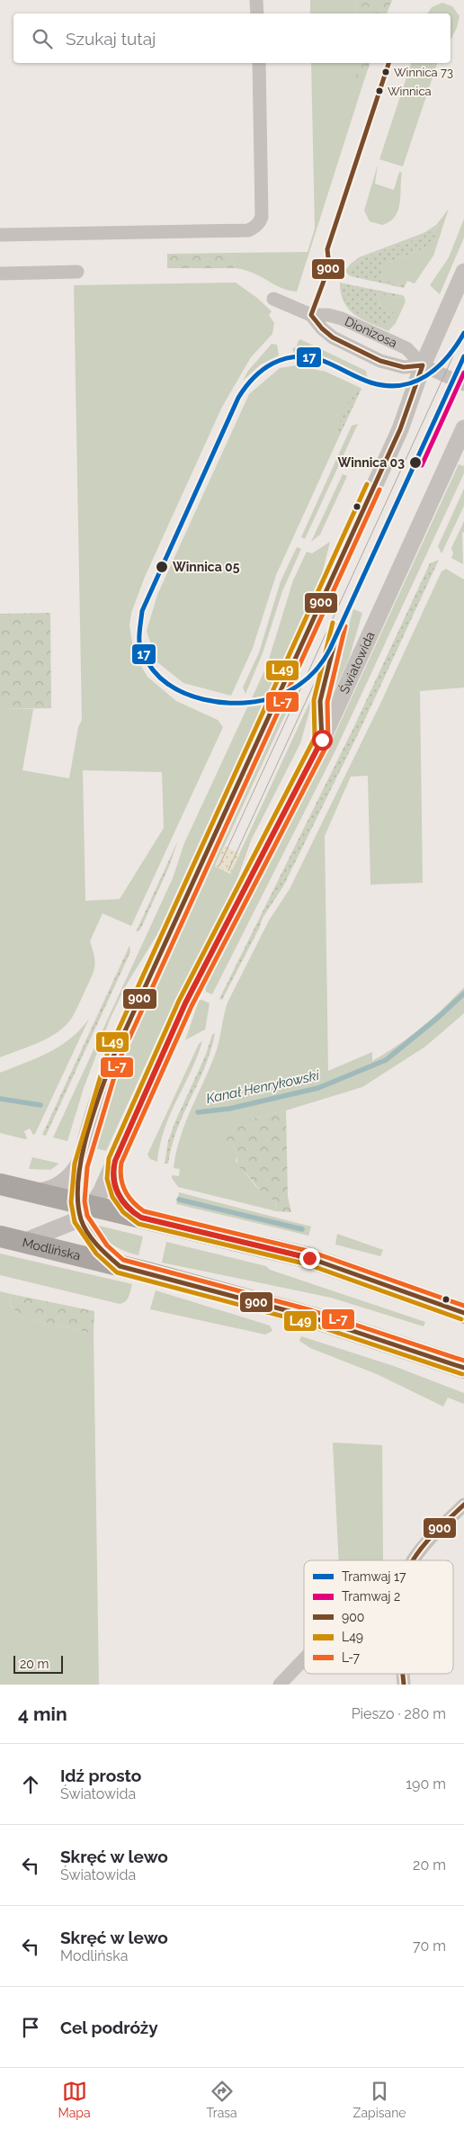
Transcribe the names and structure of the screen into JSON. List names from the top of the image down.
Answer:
{
  "streets": {
    "main road": ["Modlińska"],
    "street": ["Dionizosa", "Światowida"]
  },
  "water": ["Kanał Henrykowski"],
  "places": [
    "Winnica 73",
    "Winnica",
    "Winnica 03",
    "Winnica 05"
  ],
  "lines": [
    "transit line 900",
    "tram line 17",
    "tram line 2",
    "transit line L49",
    "transit line L-7"
  ],
  "legend": [
    "Tramwaj 17",
    "Tramwaj 2",
    "900",
    "L49",
    "L-7"
  ],
  "scale_bar": "20 m",
  "page": {
    "search": "Szukaj tutaj",
    "scale": "20 m",
    "heading": ["4 min", "Pieszo · 280 m"],
    "list": [
      ["Idź prosto", "Światowida", "190 m"],
      ["Skręć w lewo", "Światowida", "20 m"],
      ["Skręć w lewo", "Modlińska", "70 m"],
      "Cel podróży"
    ],
    "nav": ["Mapa", "Trasa", "Zapisane"]
  }
}
